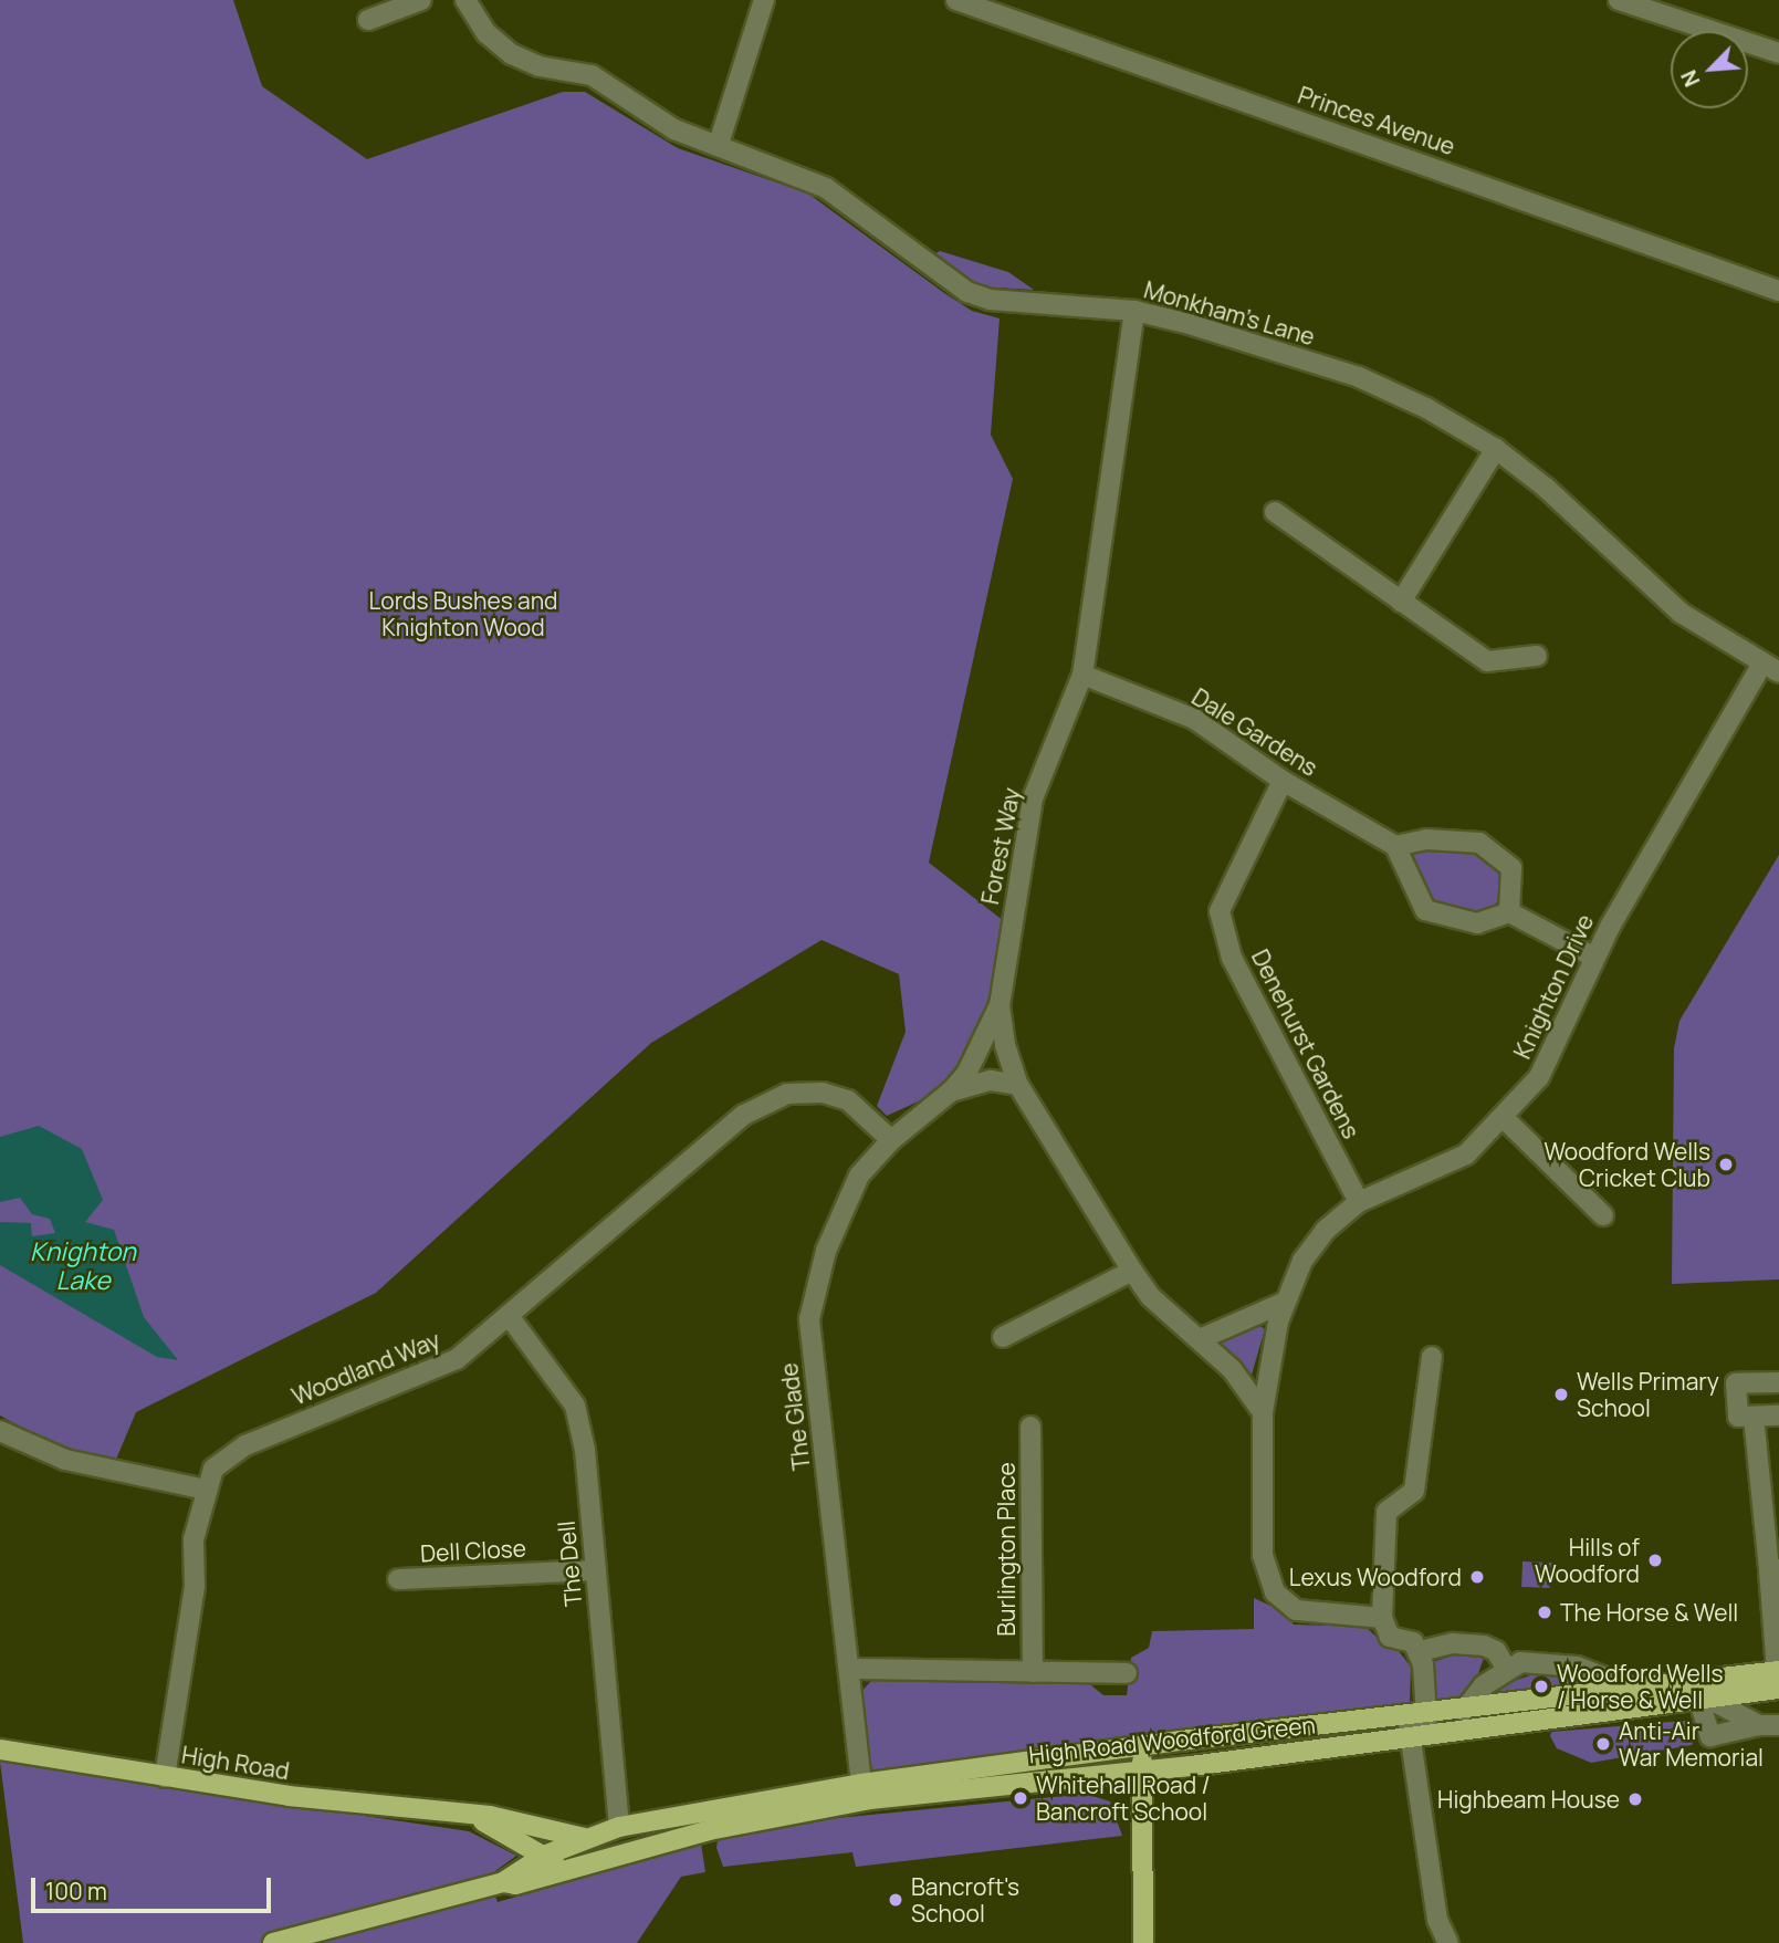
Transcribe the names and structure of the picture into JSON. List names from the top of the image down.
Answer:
{
  "streets": {
    "main road": ["High Road Woodford Green", "High Road"],
    "street": [
      "Princes Avenue",
      "Monkham's Lane",
      "Dale Gardens",
      "Forest Way",
      "Knighton Drive",
      "Denehurst Gardens",
      "Woodland Way",
      "The Glade",
      "Burlington Place",
      "Dell Close",
      "The Dell"
    ]
  },
  "crossings": [
    ["Monkham's Lane", "Forest Way"],
    ["Monkham's Lane", "Knighton Drive"],
    ["Dale Gardens", "Forest Way"],
    ["Dale Gardens", "Denehurst Gardens"],
    ["Forest Way", "Knighton Drive"],
    ["Forest Way", "The Glade"],
    ["Knighton Drive", "Denehurst Gardens"],
    ["Woodland Way", "The Glade"],
    ["Woodland Way", "The Dell"],
    ["Woodland Way", "High Road"],
    ["The Glade", "High Road Woodford Green"],
    ["Dell Close", "The Dell"],
    ["The Dell", "High Road Woodford Green"],
    ["High Road Woodford Green", "High Road"]
  ],
  "water": ["Knighton Lake"],
  "parks": ["Lords Bushes and Knighton Wood"],
  "places": [
    "Woodford Wells Cricket Club",
    "Wells Primary School",
    "Hills of Woodford",
    "Lexus Woodford",
    "The Horse & Well",
    "Woodford Wells / Horse & Well",
    "Anti-Air War Memorial",
    "Whitehall Road / Bancroft School",
    "Highbeam House",
    "Bancroft's School"
  ],
  "scale_bar": "100 m",
  "north": "bottom left"
}
